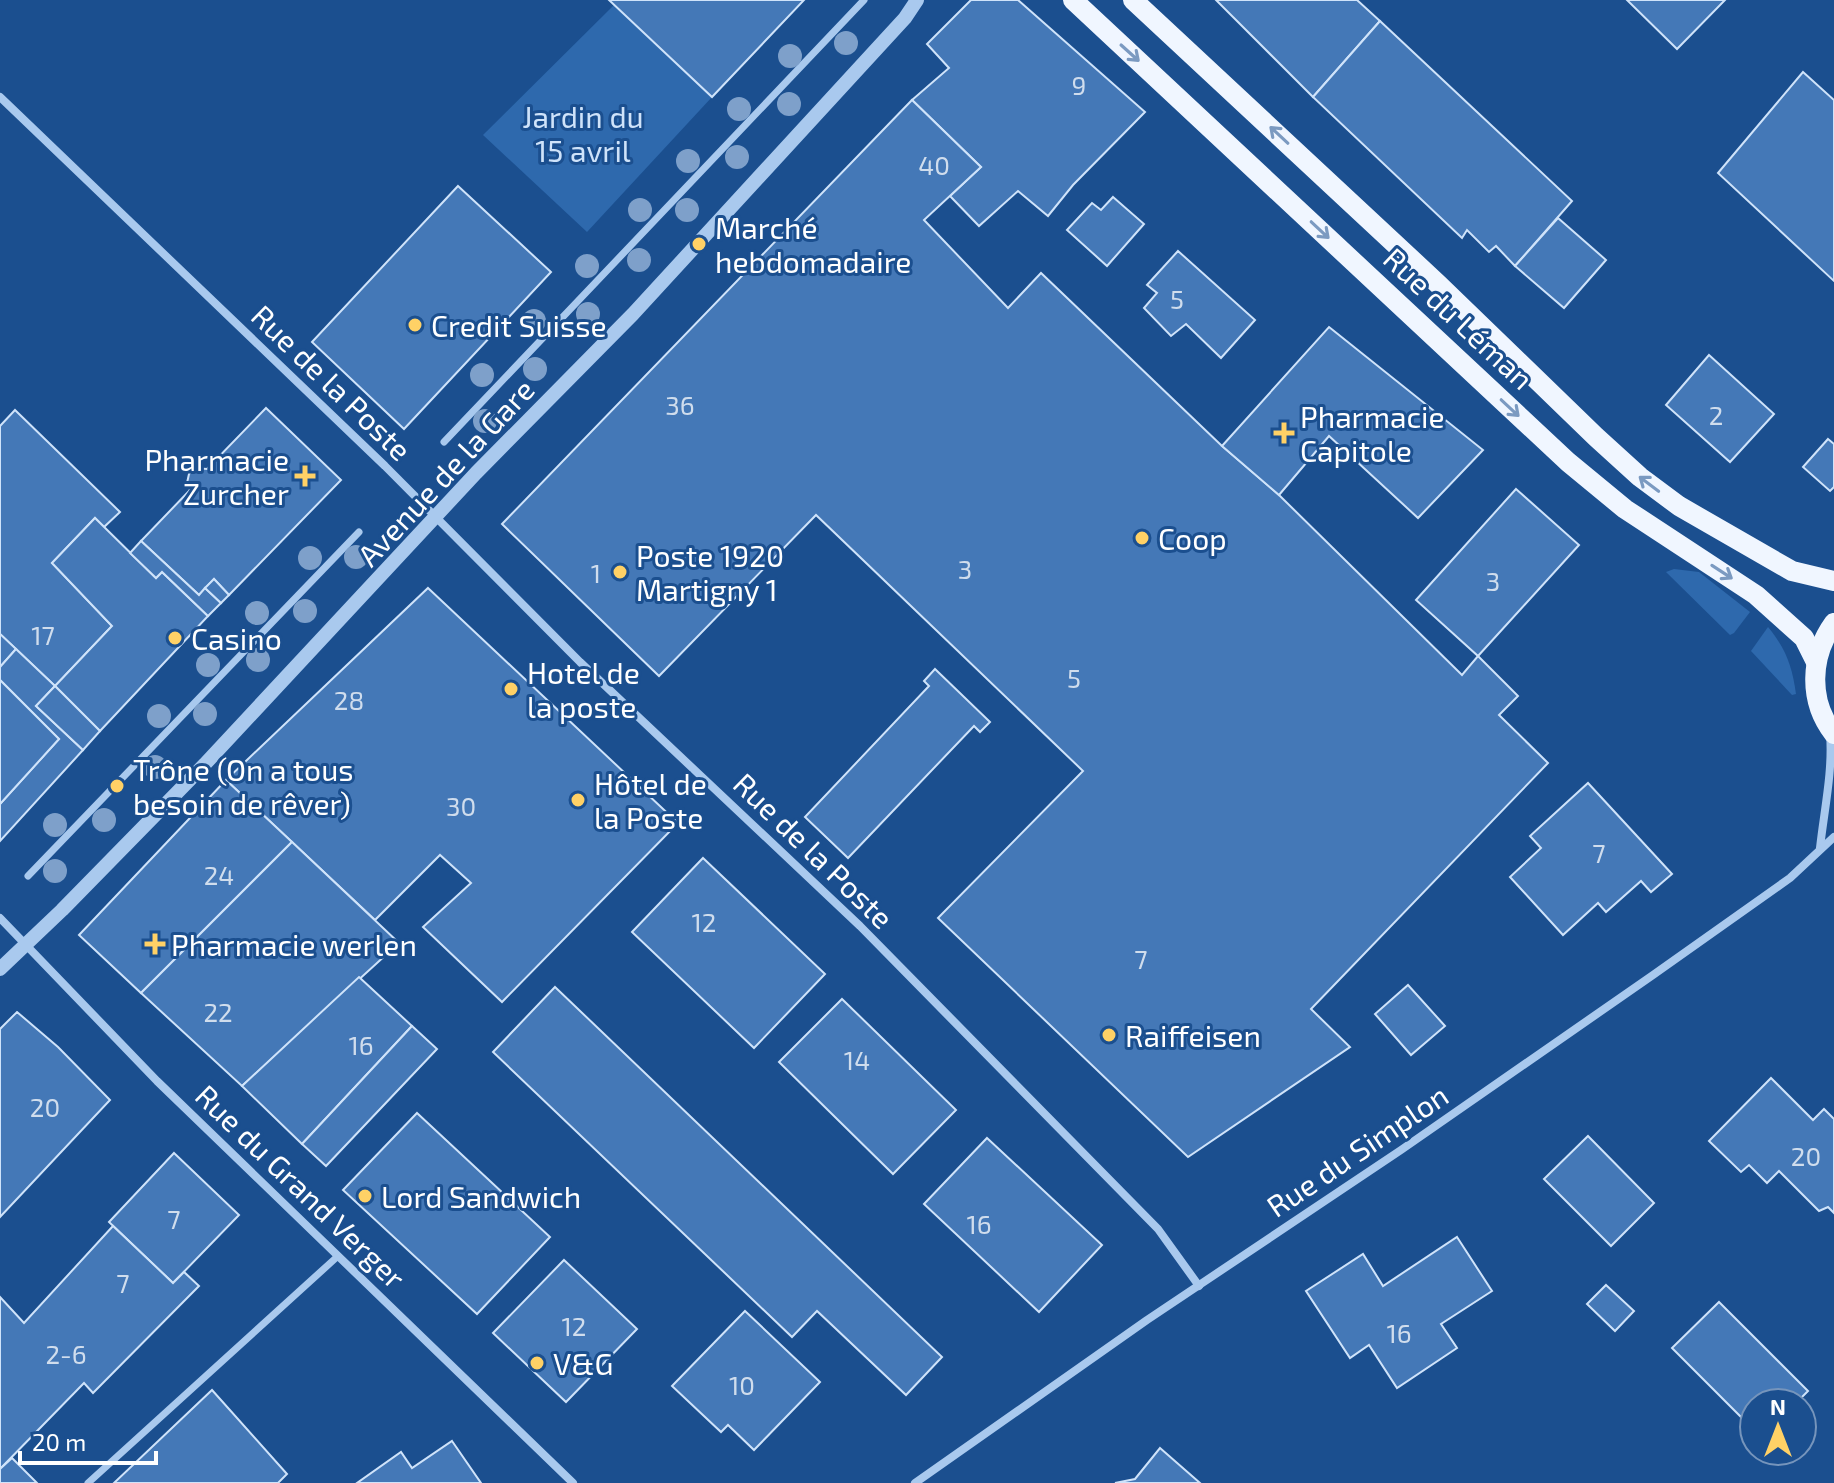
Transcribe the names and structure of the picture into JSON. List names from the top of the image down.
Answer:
{
  "streets": {
    "main road": ["Rue du Léman"],
    "street": [
      "Rue de la Poste",
      "Avenue de la Gare",
      "Rue du Simplon",
      "Rue du Grand Verger"
    ]
  },
  "crossings": [
    ["Rue de la Poste", "Avenue de la Gare"],
    ["Rue de la Poste", "Rue du Simplon"],
    ["Avenue de la Gare", "Rue du Grand Verger"]
  ],
  "parks": ["Jardin du 15 avril"],
  "places": {
    "other": [
      "Marché hebdomadaire",
      "Credit Suisse",
      "Coop",
      "Poste 1920 Martigny 1",
      "Casino",
      "Hotel de la poste",
      "Trône (On a tous besoin de rêver)",
      "Hôtel de la Poste",
      "Raiffeisen",
      "Lord Sandwich",
      "V&G"
    ],
    "health": ["Pharmacie Capitole", "Pharmacie Zurcher", "Pharmacie werlen"]
  },
  "house_numbers": [
    "9",
    "40",
    "5",
    "36",
    "2",
    "3",
    "1",
    "3",
    "17",
    "5",
    "28",
    "30",
    "7",
    "24",
    "12",
    "7",
    "22",
    "16",
    "14",
    "20",
    "20",
    "7",
    "16",
    "7",
    "12",
    "16",
    "2-6",
    "10"
  ],
  "scale_bar": "20 m",
  "north": "top"
}
